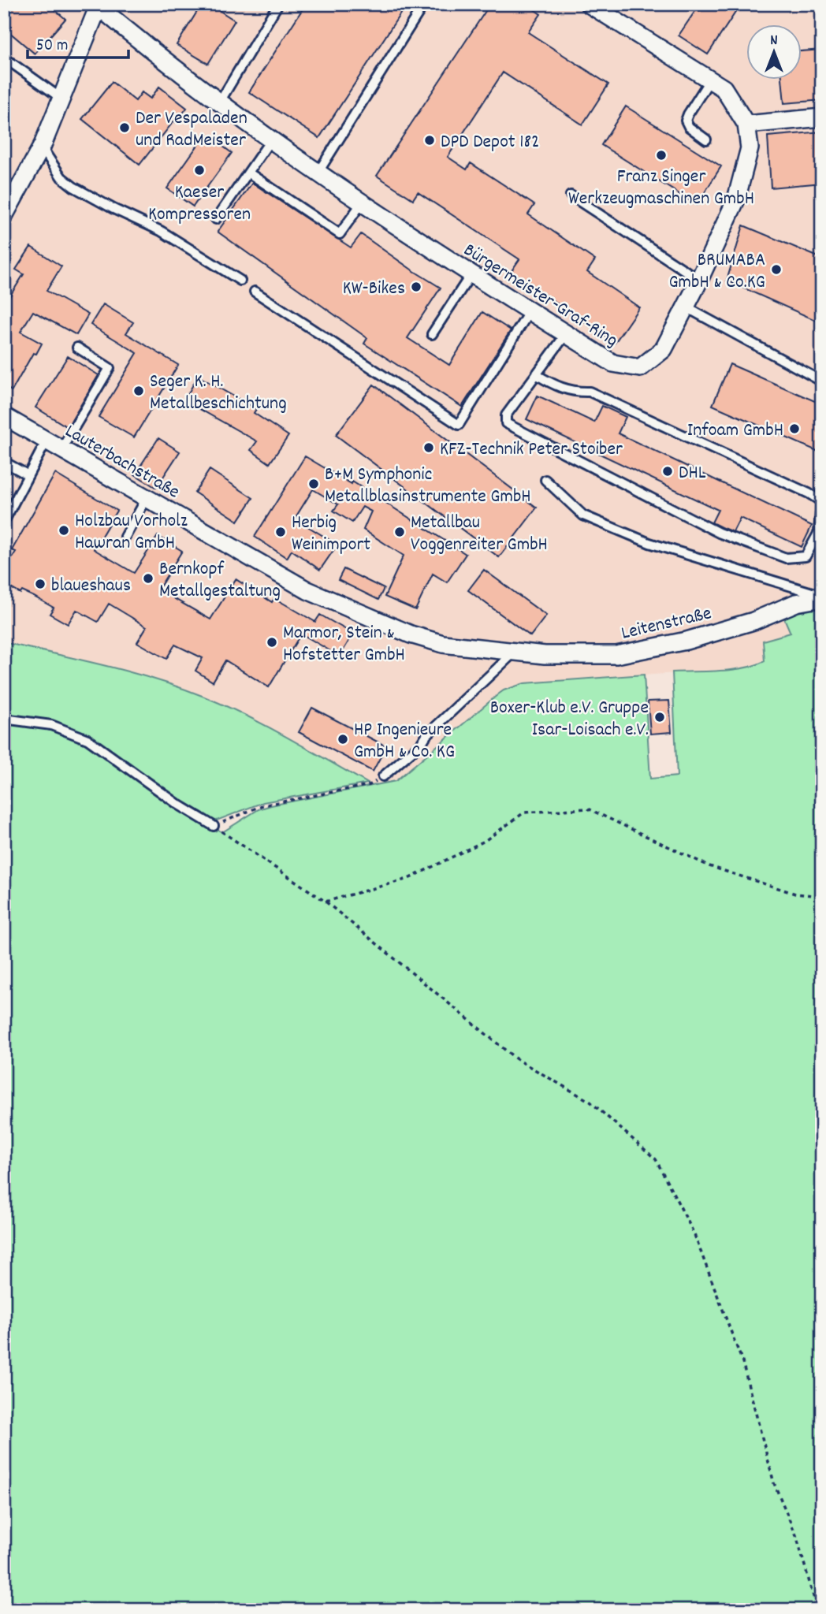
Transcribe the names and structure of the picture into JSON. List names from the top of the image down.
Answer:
{
  "streets": {
    "street": ["Bürgermeister-Graf-Ring", "Lauterbachstraße", "Leitenstraße"]
  },
  "crossings": [
    ["Lauterbachstraße", "Leitenstraße"]
  ],
  "places": [
    "Der Vespaladen und RadMeister",
    "DPD Depot 182",
    "Franz Singer Werkzeugmaschinen GmbH",
    "Kaeser Kompressoren",
    "BRUMABA GmbH & Co.KG",
    "KW-Bikes",
    "Seger K. H. Metallbeschichtung",
    "Infoam GmbH",
    "KFZ-Technik Peter Stoiber",
    "DHL",
    "B+M Symphonic Metallblasinstrumente GmbH",
    "Holzbau Vorholz Hawran GmbH",
    "Herbig Weinimport",
    "Metallbau Voggenreiter GmbH",
    "Bernkopf Metallgestaltung",
    "blaueshaus",
    "Marmor, Stein & Hofstetter GmbH",
    "Boxer-Klub e.V. Gruppe Isar-Loisach e.V.",
    "HP Ingenieure GmbH & Co. KG"
  ],
  "scale_bar": "50 m",
  "north": "top"
}
